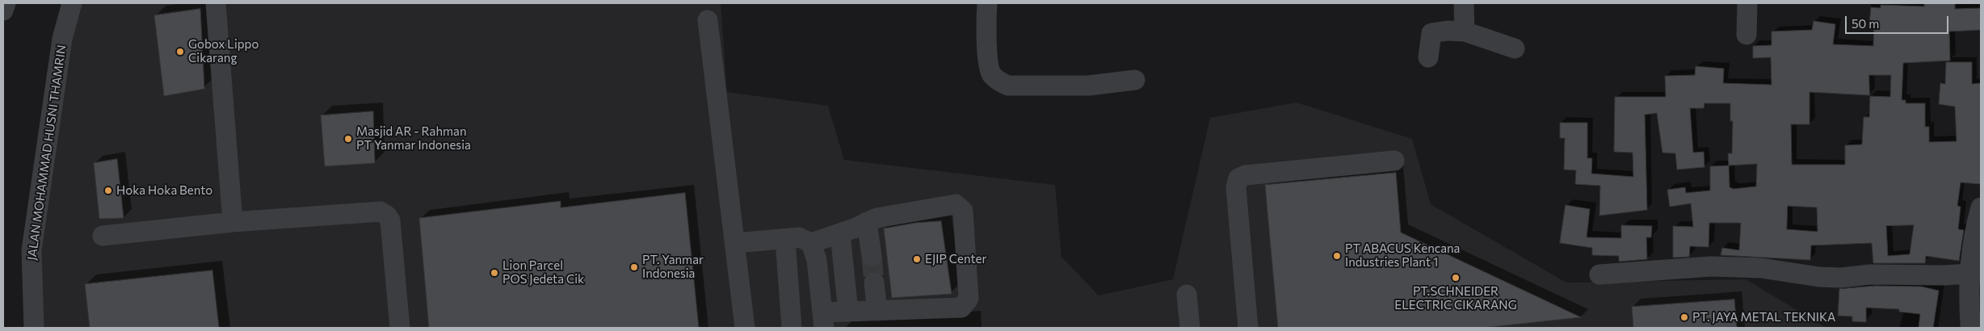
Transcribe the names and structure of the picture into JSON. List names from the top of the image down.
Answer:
{
  "streets": {
    "street": ["JALAN MOHAMMAD HUSNI THAMRIN"]
  },
  "places": [
    "Gobox Lippo Cikarang",
    "Masjid AR - Rahman PT Yanmar Indonesia",
    "Hoka Hoka Bento",
    "PT ABACUS Kencana Industries Plant 1",
    "EJIP Center",
    "PT. Yanmar Indonesia",
    "Lion Parcel POS Jedeta Cik",
    "PT.SCHNEIDER ELECTRIC CIKARANG",
    "PT. JAYA METAL TEKNIKA"
  ],
  "scale_bar": "50 m"
}
